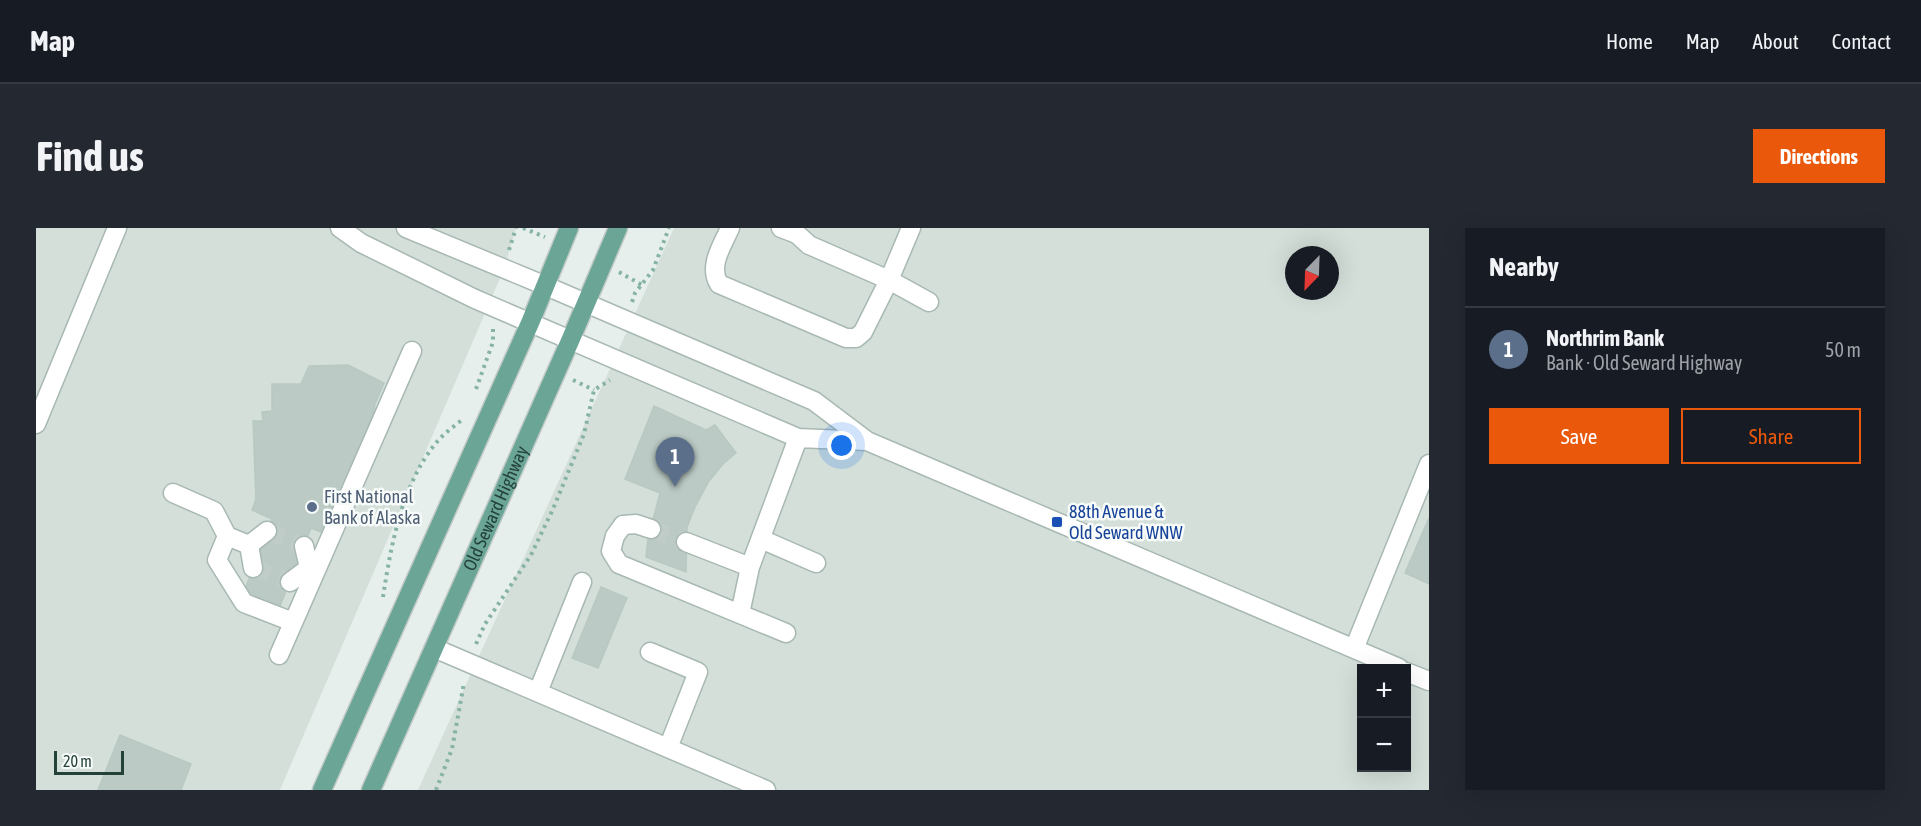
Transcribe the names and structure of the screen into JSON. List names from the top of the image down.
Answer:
{
  "streets": {
    "main road": ["Old Seward Highway"]
  },
  "places": {
    "other": ["First National Bank of Alaska"],
    "transit": ["88th Avenue & Old Seward WNW"]
  },
  "scale_bar": "20 m",
  "north": "bottom left",
  "page": {
    "header": "Map",
    "nav": [
      "Home",
      "Map",
      "About",
      "Contact"
    ],
    "buttons": [
      "Directions",
      ["Save", "Share"]
    ],
    "title": "Find us",
    "heading": "Nearby",
    "list": [
      {
        "mark": "1",
        "name": "Northrim Bank",
        "note": "Bank · Old Seward Highway",
        "value": "50 m"
      }
    ],
    "pins": "1",
    "map_buttons": ["+", "−"],
    "scale": "20 m"
  }
}
